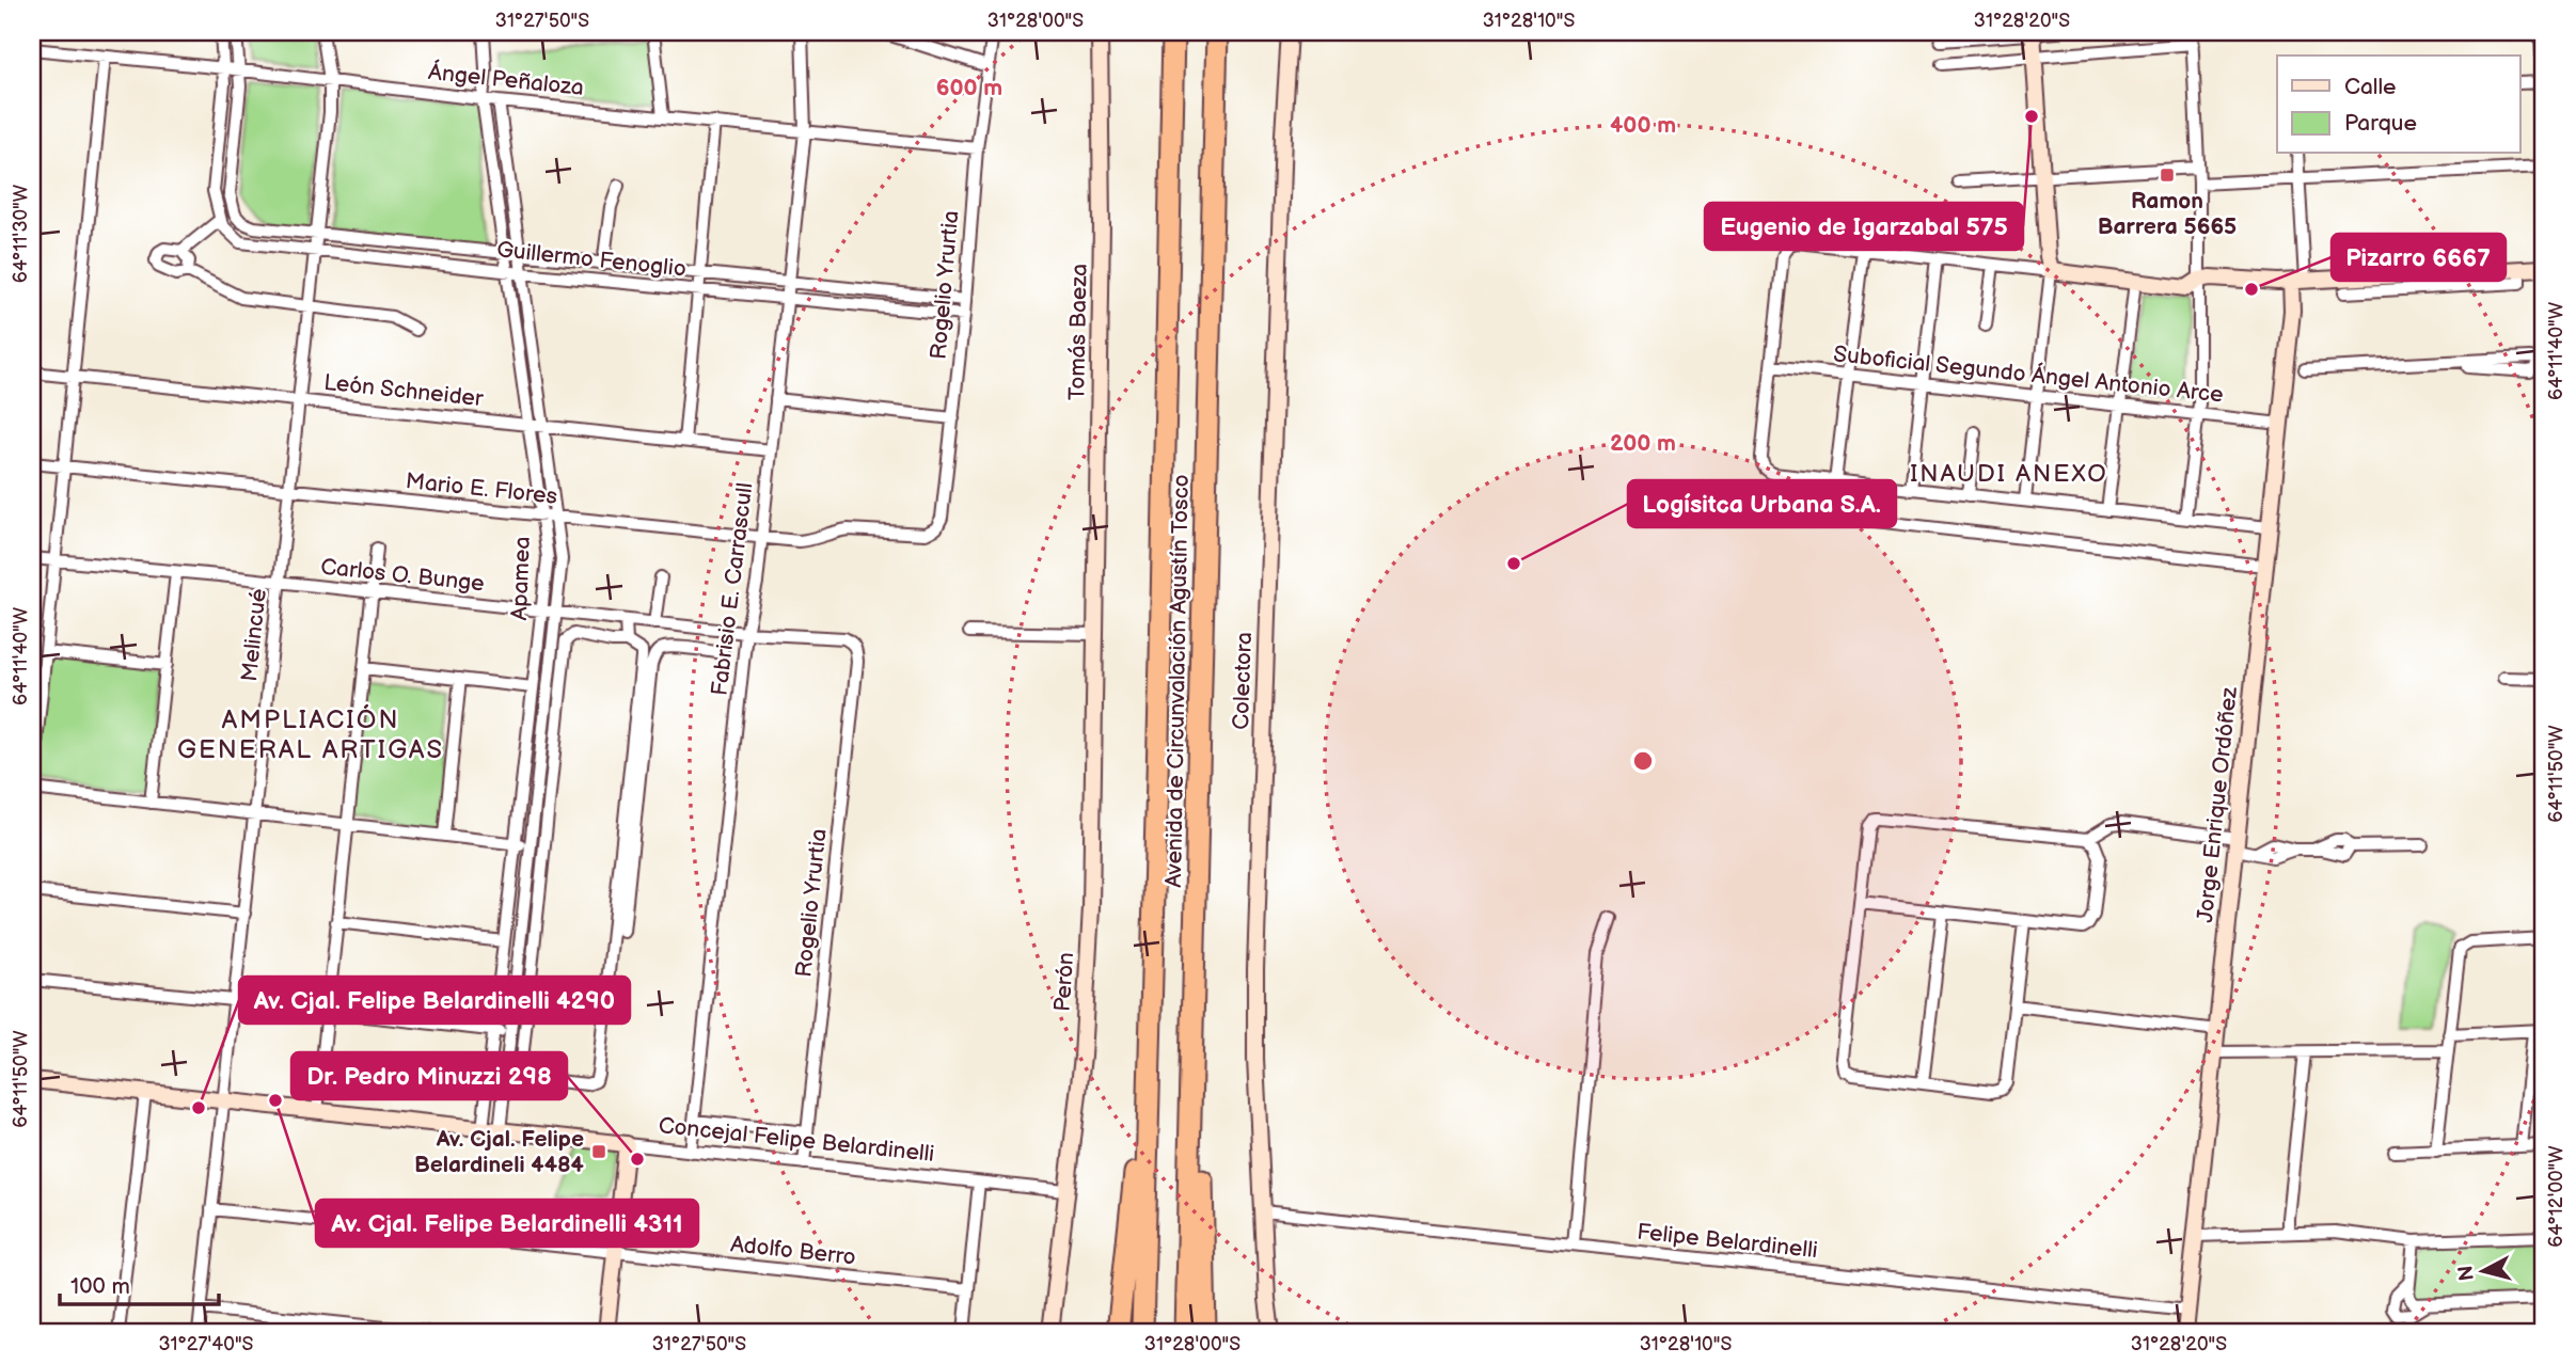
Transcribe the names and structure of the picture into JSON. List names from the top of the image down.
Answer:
{
  "streets": {
    "highway": ["Avenida de Circunvalación Agustín Tosco"],
    "street": [
      "Ángel Peñaloza",
      "Guillermo Fenoglio",
      "Rogelio Yrurtia",
      "Tomás Baeza",
      "Suboficial Segundo Ángel Antonio Arce",
      "León Schneider",
      "Mario E. Flores",
      "Carlos O. Bunge",
      "Apamea",
      "Fabrisio E. Carrascull",
      "Melincué",
      "Colectora",
      "Jorge Enrique Ordóñez",
      "Perón",
      "Concejal Felipe Belardinelli",
      "Felipe Belardinelli",
      "Adolfo Berro"
    ]
  },
  "crossings": [
    ["Ángel Peñaloza", "Guillermo Fenoglio"],
    ["Ángel Peñaloza", "Rogelio Yrurtia"],
    ["Ángel Peñaloza", "Apamea"],
    ["Ángel Peñaloza", "Fabrisio E. Carrascull"],
    ["Ángel Peñaloza", "Melincué"],
    ["Guillermo Fenoglio", "Rogelio Yrurtia"],
    ["Guillermo Fenoglio", "Apamea"],
    ["Guillermo Fenoglio", "Fabrisio E. Carrascull"],
    ["Guillermo Fenoglio", "Melincué"],
    ["Rogelio Yrurtia", "Mario E. Flores"],
    ["Rogelio Yrurtia", "Carlos O. Bunge"],
    ["Rogelio Yrurtia", "Concejal Felipe Belardinelli"],
    ["Tomás Baeza", "Perón"],
    ["Suboficial Segundo Ángel Antonio Arce", "Jorge Enrique Ordóñez"],
    ["León Schneider", "Apamea"],
    ["León Schneider", "Fabrisio E. Carrascull"],
    ["León Schneider", "Melincué"],
    ["Mario E. Flores", "Apamea"],
    ["Mario E. Flores", "Fabrisio E. Carrascull"],
    ["Mario E. Flores", "Melincué"],
    ["Carlos O. Bunge", "Apamea"],
    ["Carlos O. Bunge", "Fabrisio E. Carrascull"],
    ["Carlos O. Bunge", "Melincué"],
    ["Apamea", "Concejal Felipe Belardinelli"],
    ["Fabrisio E. Carrascull", "Concejal Felipe Belardinelli"],
    ["Melincué", "Concejal Felipe Belardinelli"],
    ["Melincué", "Adolfo Berro"],
    ["Colectora", "Felipe Belardinelli"],
    ["Jorge Enrique Ordóñez", "Felipe Belardinelli"],
    ["Perón", "Concejal Felipe Belardinelli"]
  ],
  "districts": ["INAUDI ANEXO", "AMPLIACIÓN GENERAL ARTIGAS"],
  "places": {
    "other": [
      "Eugenio de Igarzabal 575",
      "Pizarro 6667",
      "Logísitca Urbana S.A.",
      "Av. Cjal. Felipe Belardinelli 4311",
      "Av. Cjal. Felipe Belardinelli 4290",
      "Dr. Pedro Minuzzi 298"
    ],
    "transit": ["Ramon Barrera 5665", "Av. Cjal. Felipe Belardineli 4484"]
  },
  "legend": ["Calle", "Parque"],
  "scale_bar": "100 m",
  "north": "left",
  "coordinates": [
    "31°27'50\"S",
    "31°28'00\"S",
    "31°28'10\"S",
    "31°28'20\"S",
    "64°11'30\"W",
    "64°11'40\"W",
    "64°11'50\"W",
    "64°12'00\"W",
    "31°27'40\"S"
  ],
  "rings": ["600 m", "400 m", "200 m"]
}
